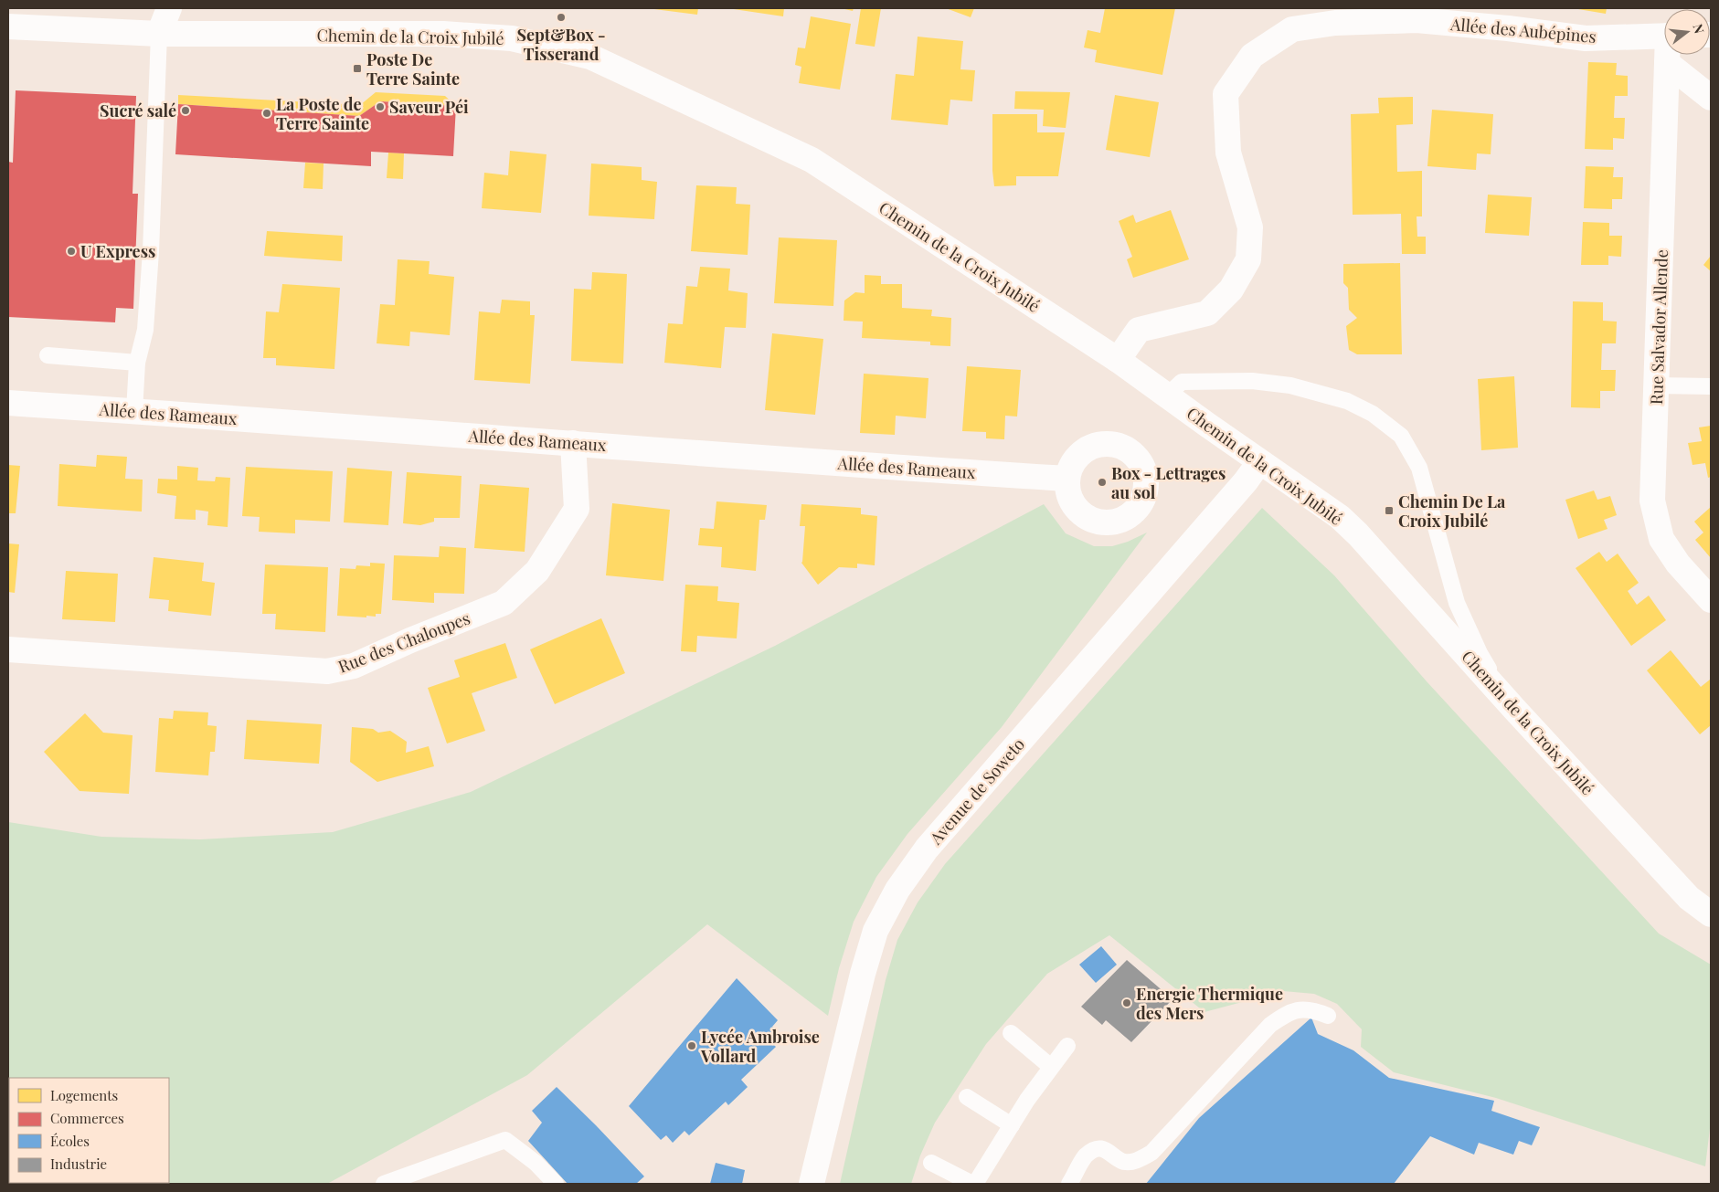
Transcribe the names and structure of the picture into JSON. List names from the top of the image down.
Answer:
{
  "streets": {
    "street": [
      "Allée des Aubépines",
      "Chemin de la Croix Jubilé",
      "Rue Salvador Allende",
      "Allée des Rameaux",
      "Rue des Chaloupes",
      "Avenue de Soweto"
    ]
  },
  "crossings": [
    ["Allée des Aubépines", "Chemin de la Croix Jubilé"],
    ["Chemin de la Croix Jubilé", "Avenue de Soweto"],
    ["Allée des Rameaux", "Rue des Chaloupes"]
  ],
  "places": {
    "other": [
      "Sept&Box - Tisserand",
      "Saveur Péi",
      "Sucré salé",
      "La Poste de Terre Sainte",
      "U Express",
      "Box - Lettrages au sol",
      "Energie Thermique des Mers",
      "Lycée Ambroise Vollard"
    ],
    "transit": ["Poste De Terre Sainte", "Chemin De La Croix Jubilé"]
  },
  "legend": [
    "Logements",
    "Commerces",
    "Écoles",
    "Industrie"
  ],
  "north": "right"
}
